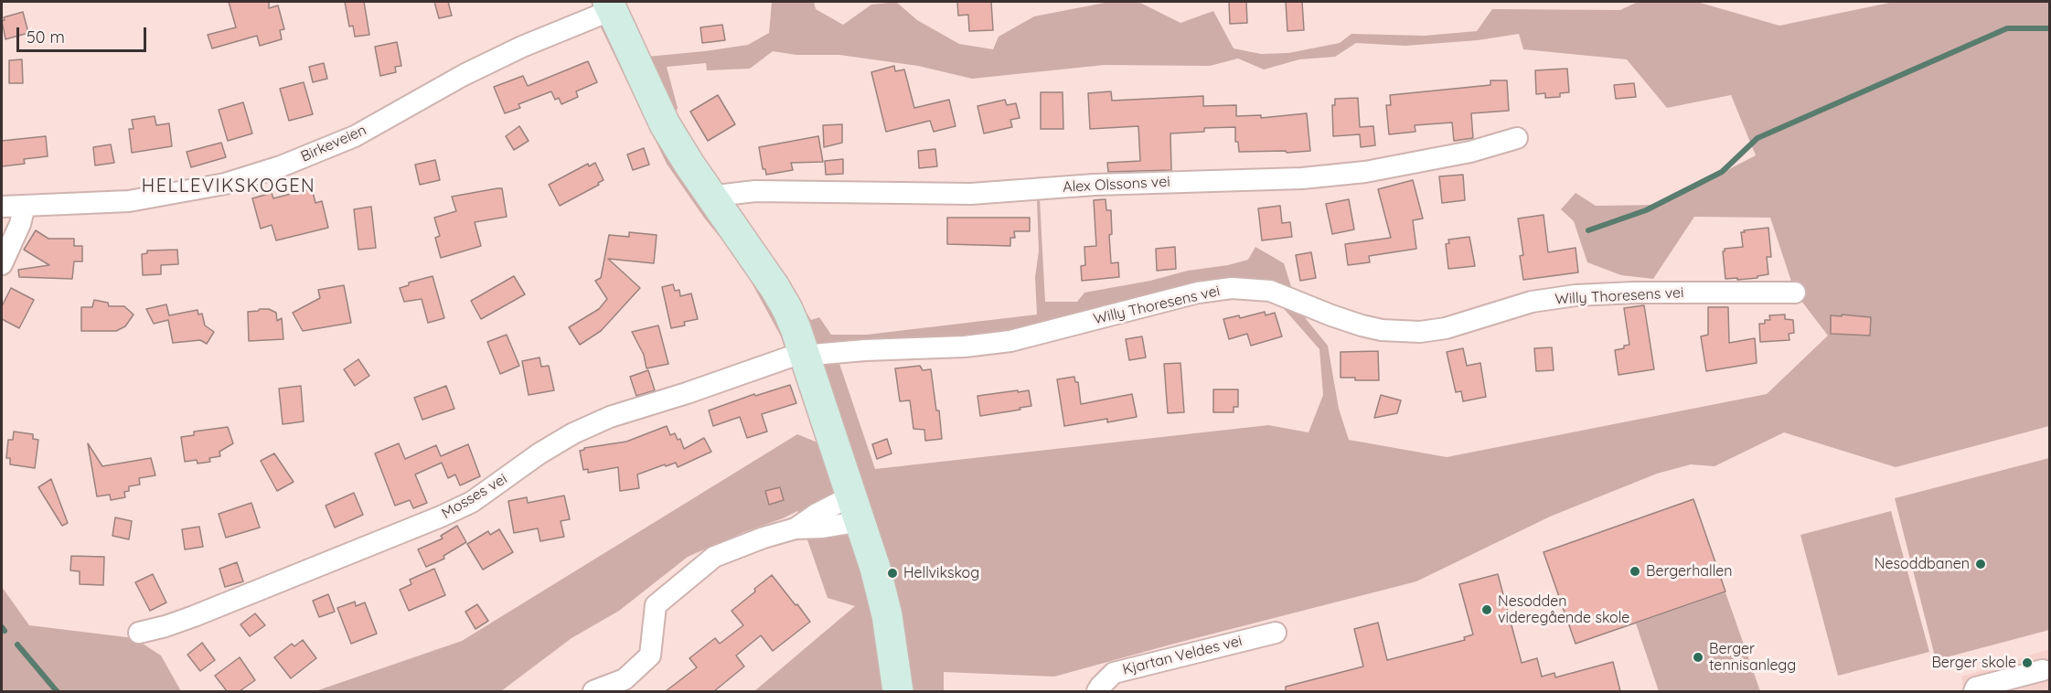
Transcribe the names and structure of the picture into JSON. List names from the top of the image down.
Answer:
{
  "streets": {
    "street": [
      "Birkeveien",
      "Alex Olssons vei",
      "Willy Thoresens vei",
      "Mosses vei",
      "Kjartan Veldes vei"
    ]
  },
  "crossings": [
    ["Willy Thoresens vei", "Mosses vei"]
  ],
  "districts": ["HELLEVIKSKOGEN"],
  "places": [
    "Nesoddbanen",
    "Bergerhallen",
    "Hellvikskog",
    "Nesodden videregående skole",
    "Berger tennisanlegg",
    "Berger skole"
  ],
  "scale_bar": "50 m"
}
